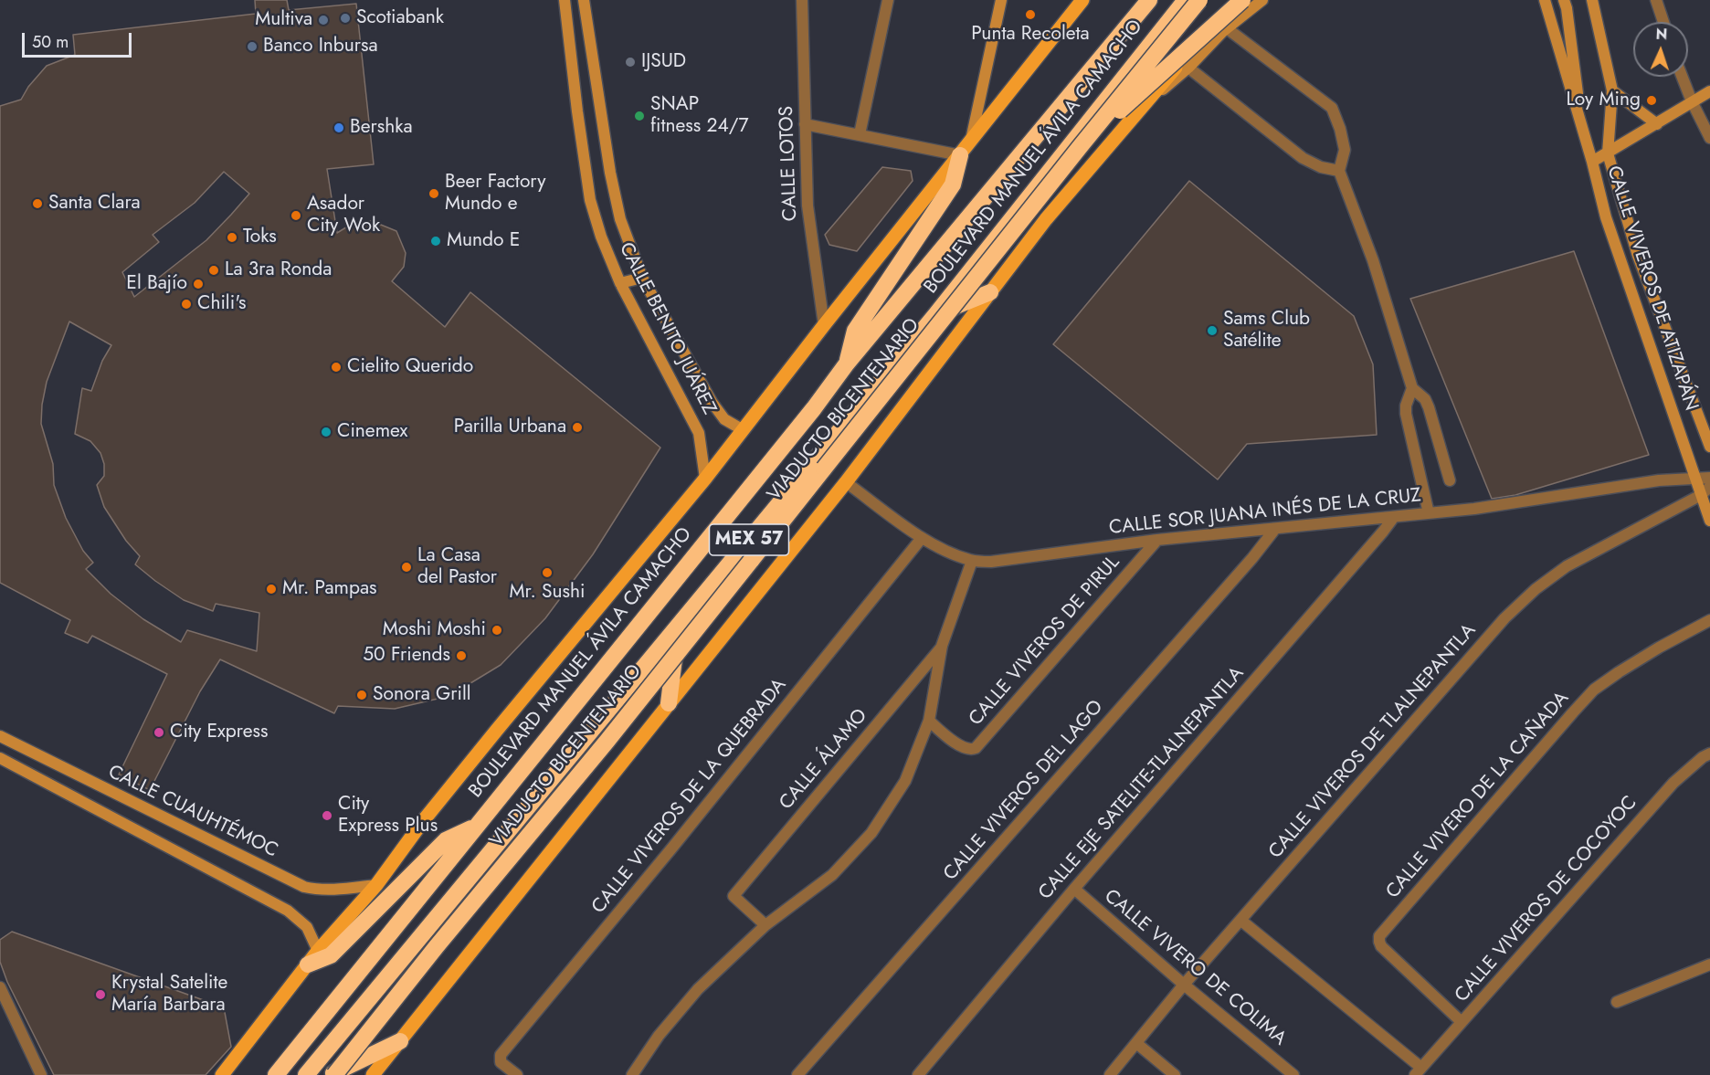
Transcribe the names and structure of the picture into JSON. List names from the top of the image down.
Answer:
{
  "streets": {
    "highway": ["BOULEVARD MANUEL ÁVILA CAMACHO", "VIADUCTO BICENTENARIO", "MEX 57"],
    "main road": ["CALLE VIVEROS DE ATIZAPÁN", "CALLE BENITO JUÁREZ", "CALLE CUAUHTÉMOC"],
    "street": [
      "CALLE LOTOS",
      "CALLE SOR JUANA INÉS DE LA CRUZ",
      "CALLE VIVEROS DE PIRUL",
      "CALLE VIVEROS DE TLALNEPANTLA",
      "CALLE ÁLAMO",
      "CALLE EJE SATELITE-TLALNEPANTLA",
      "CALLE VIVEROS DEL LAGO",
      "CALLE VIVERO DE LA CAÑADA",
      "CALLE VIVEROS DE LA QUEBRADA",
      "CALLE VIVEROS DE COCOYOC",
      "CALLE VIVERO DE COLIMA"
    ]
  },
  "crossings": [
    ["BOULEVARD MANUEL ÁVILA CAMACHO", "CALLE LOTOS"],
    ["BOULEVARD MANUEL ÁVILA CAMACHO", "CALLE BENITO JUÁREZ"],
    ["BOULEVARD MANUEL ÁVILA CAMACHO", "CALLE CUAUHTÉMOC"],
    ["CALLE VIVEROS DE ATIZAPÁN", "CALLE SOR JUANA INÉS DE LA CRUZ"],
    ["CALLE VIVEROS DE ATIZAPÁN", "CALLE VIVEROS DE TLALNEPANTLA"],
    ["CALLE SOR JUANA INÉS DE LA CRUZ", "CALLE VIVEROS DE PIRUL"],
    ["CALLE SOR JUANA INÉS DE LA CRUZ", "CALLE EJE SATELITE-TLALNEPANTLA"],
    ["CALLE SOR JUANA INÉS DE LA CRUZ", "CALLE VIVEROS DEL LAGO"],
    ["CALLE SOR JUANA INÉS DE LA CRUZ", "CALLE VIVEROS DE LA QUEBRADA"],
    ["CALLE VIVEROS DE TLALNEPANTLA", "CALLE VIVERO DE COLIMA"],
    ["CALLE EJE SATELITE-TLALNEPANTLA", "CALLE VIVERO DE COLIMA"],
    ["CALLE VIVERO DE LA CAÑADA", "CALLE VIVEROS DE COCOYOC"]
  ],
  "places": [
    "Punta Recoleta",
    "Scotiabank",
    "Multiva",
    "Banco Inbursa",
    "IJSUD",
    "Loy Ming",
    "SNAP fitness 24/7",
    "Bershka",
    "Beer Factory Mundo e",
    "Santa Clara",
    "Asador City Wok",
    "Toks",
    "Mundo E",
    "La 3ra Ronda",
    "El Bajío",
    "Chili's",
    "Sams Club Satélite",
    "Cielito Querido",
    "Parilla Urbana",
    "Cinemex",
    "La Casa del Pastor",
    "Mr. Sushi",
    "Mr. Pampas",
    "Moshi Moshi",
    "50 Friends",
    "Sonora Grill",
    "City Express",
    "City Express Plus",
    "Krystal Satelite María Barbara"
  ],
  "scale_bar": "50 m",
  "north": "top"
}
